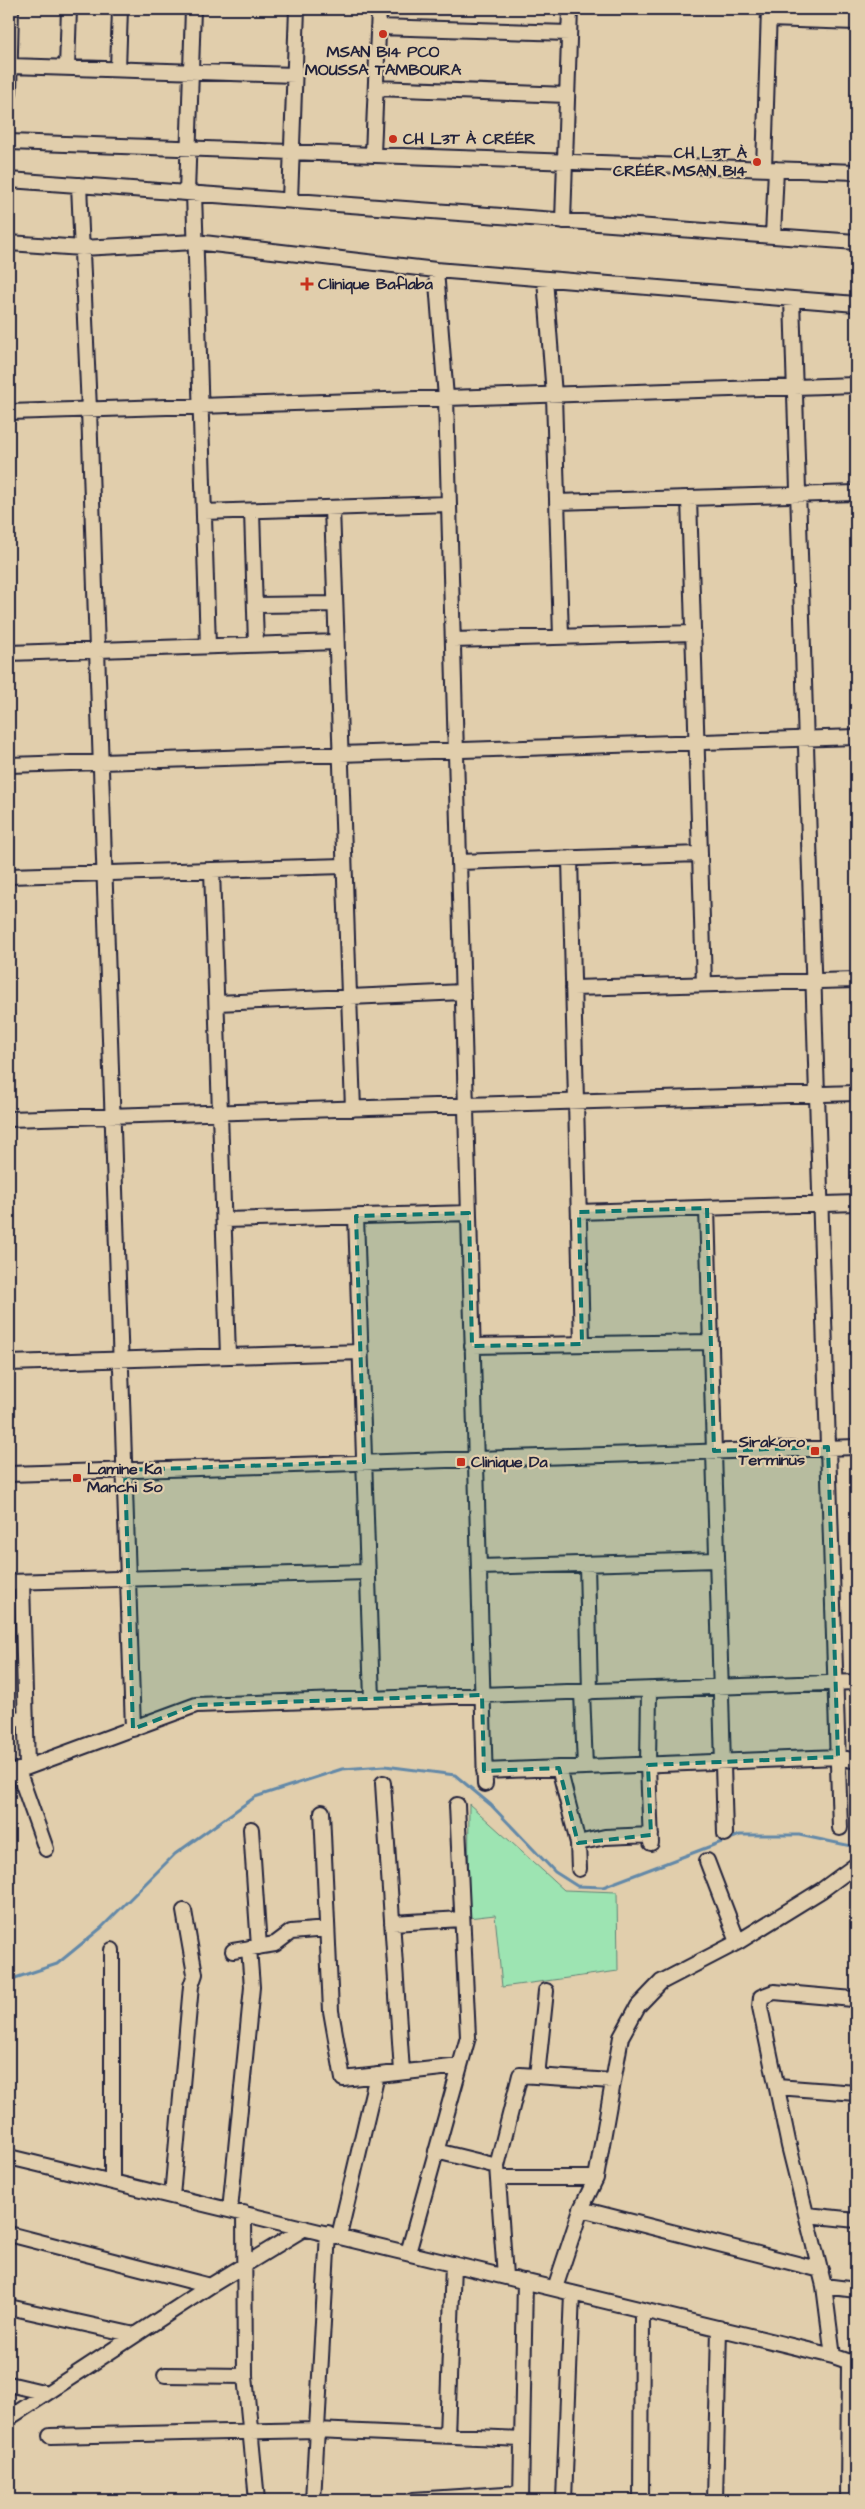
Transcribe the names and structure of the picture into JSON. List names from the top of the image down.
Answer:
{
  "places": {
    "other": ["MSAN B14 PCO MOUSSA TAMBOURA", "CH L3T À CRÉÉR", "CH L3T À CRÉÉR MSAN B14"],
    "health": ["Clinique Baflaba"],
    "transit": ["Sirakoro Terminus", "Clinique Da", "Lamine Ka Manchi So"]
  }
}
